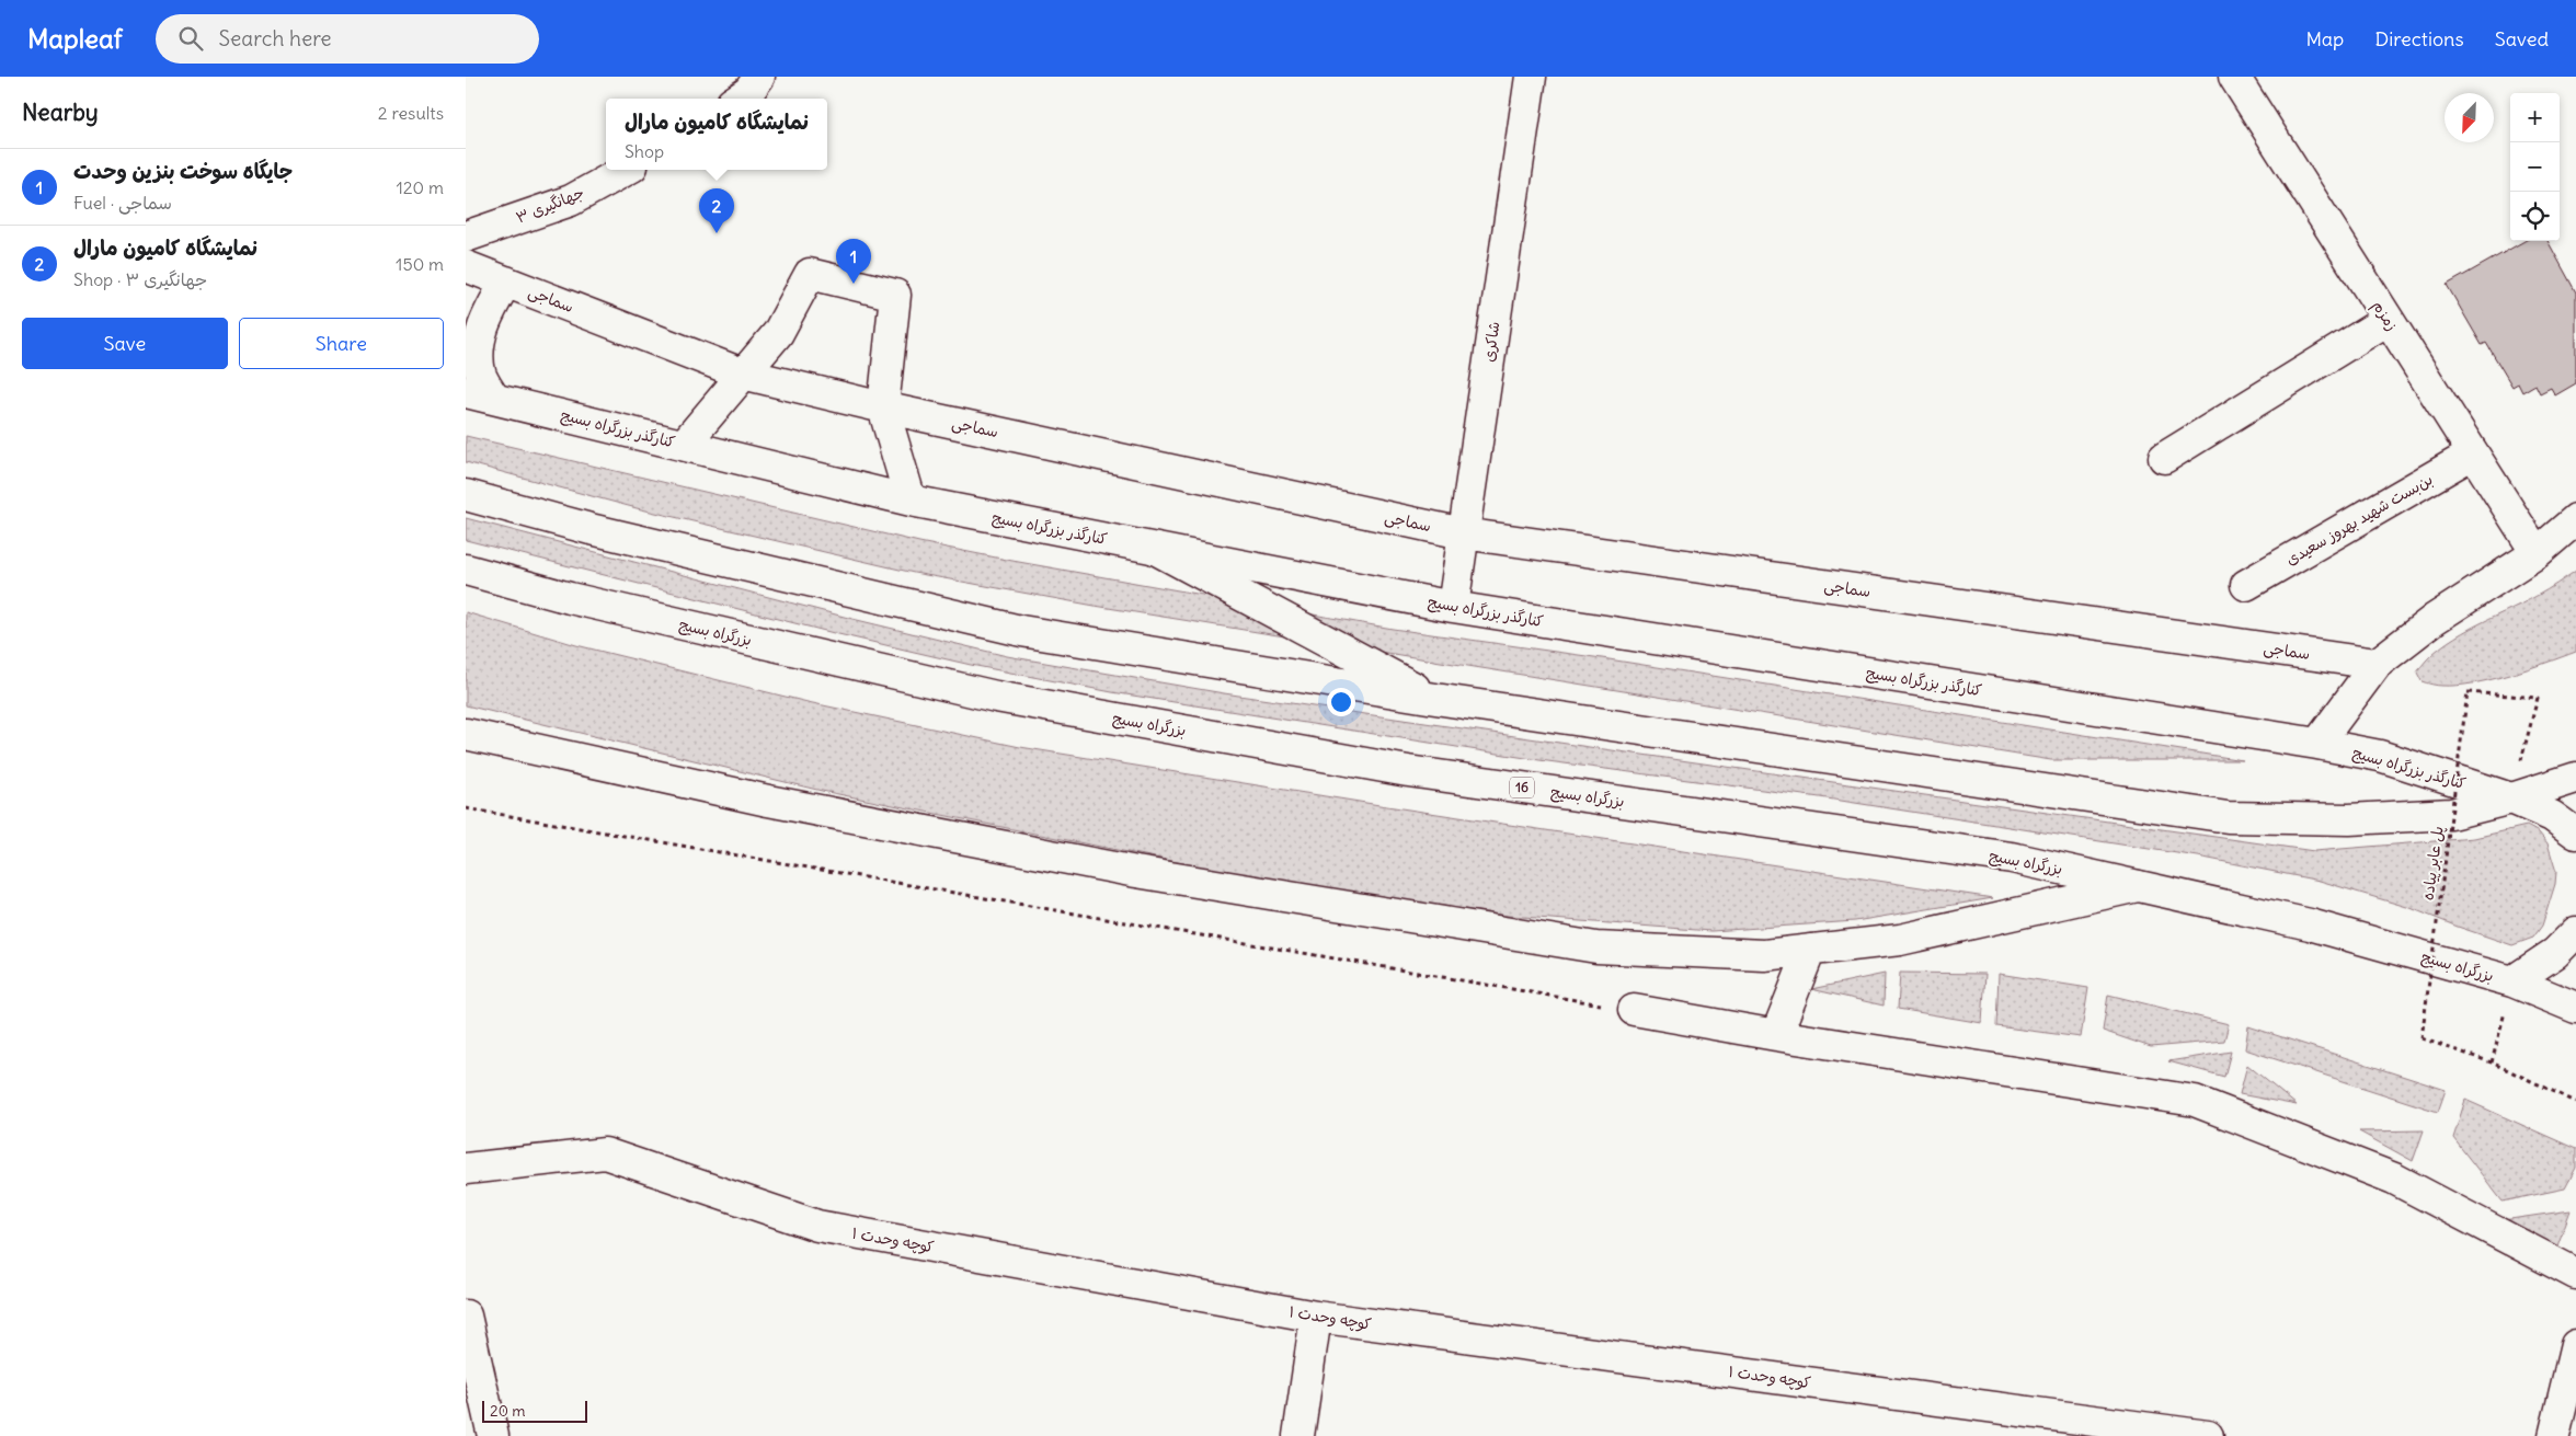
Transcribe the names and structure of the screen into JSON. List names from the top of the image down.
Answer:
{
  "streets": {
    "main road": [
      "جهانگیری ۳",
      "سماجی",
      "زمزم",
      "شاکری",
      "کنارگذر بزرگراه بسیج",
      "بن‌بست شهید بهروز سعیدی",
      "بزرگراه بسیج",
      "16",
      "کوچه وحدت ۱"
    ],
    "path": ["پل عابر پیاده"]
  },
  "crossings": [
    ["سماجی", "شاکری"],
    ["زمزم", "بن‌بست شهید بهروز سعیدی"],
    ["شاکری", "کنارگذر بزرگراه بسیج"],
    ["کنارگذر بزرگراه بسیج", "پل عابر پیاده"]
  ],
  "scale_bar": "20 m",
  "north": "bottom left",
  "page": {
    "header": "Mapleaf",
    "search": "Search here",
    "nav": ["Map", "Directions", "Saved"],
    "heading": ["Nearby", "2 results"],
    "map_buttons": ["+", "−"],
    "popup": ["نمایشگاه کامیون مارال", "Shop"],
    "list": [
      {
        "mark": "1",
        "name": "جایگاه سوخت بنزین وحدت",
        "note": "Fuel · سماجی",
        "value": "120 m"
      },
      {
        "mark": "2",
        "name": "نمایشگاه کامیون مارال",
        "note": "Shop · جهانگیری ۳",
        "value": "150 m"
      }
    ],
    "pins": ["2", "1"],
    "buttons": ["Save", "Share"],
    "scale": "20 m"
  }
}
